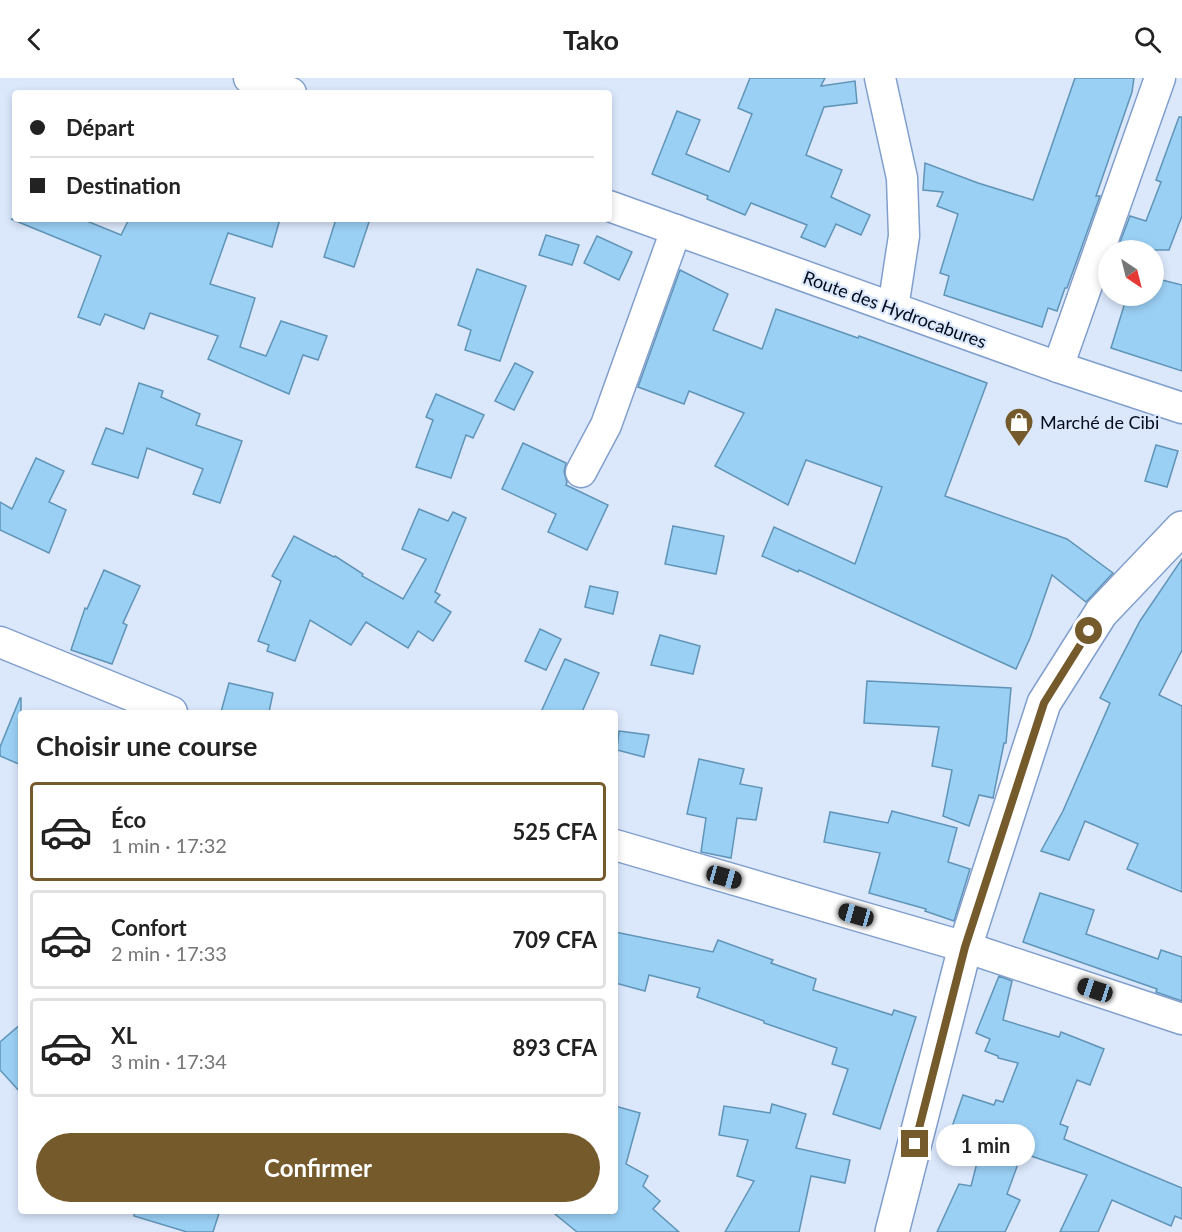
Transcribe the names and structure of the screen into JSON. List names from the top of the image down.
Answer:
{
  "streets": {
    "street": ["Route des Hydrocabures"]
  },
  "places": {
    "shop": ["Marché de Cibi"]
  },
  "north": "bottom right",
  "page": {
    "header": "Tako",
    "banner": ["Départ", "Destination"],
    "heading": "Choisir une course",
    "list": [
      {
        "name": "Éco",
        "note": "1 min · 17:32",
        "value": "525 CFA"
      },
      {
        "name": "Confort",
        "note": "2 min · 17:33",
        "value": "709 CFA"
      },
      {
        "name": "XL",
        "note": "3 min · 17:34",
        "value": "893 CFA"
      }
    ],
    "buttons": "Confirmer",
    "bubble": "1 min"
  }
}
